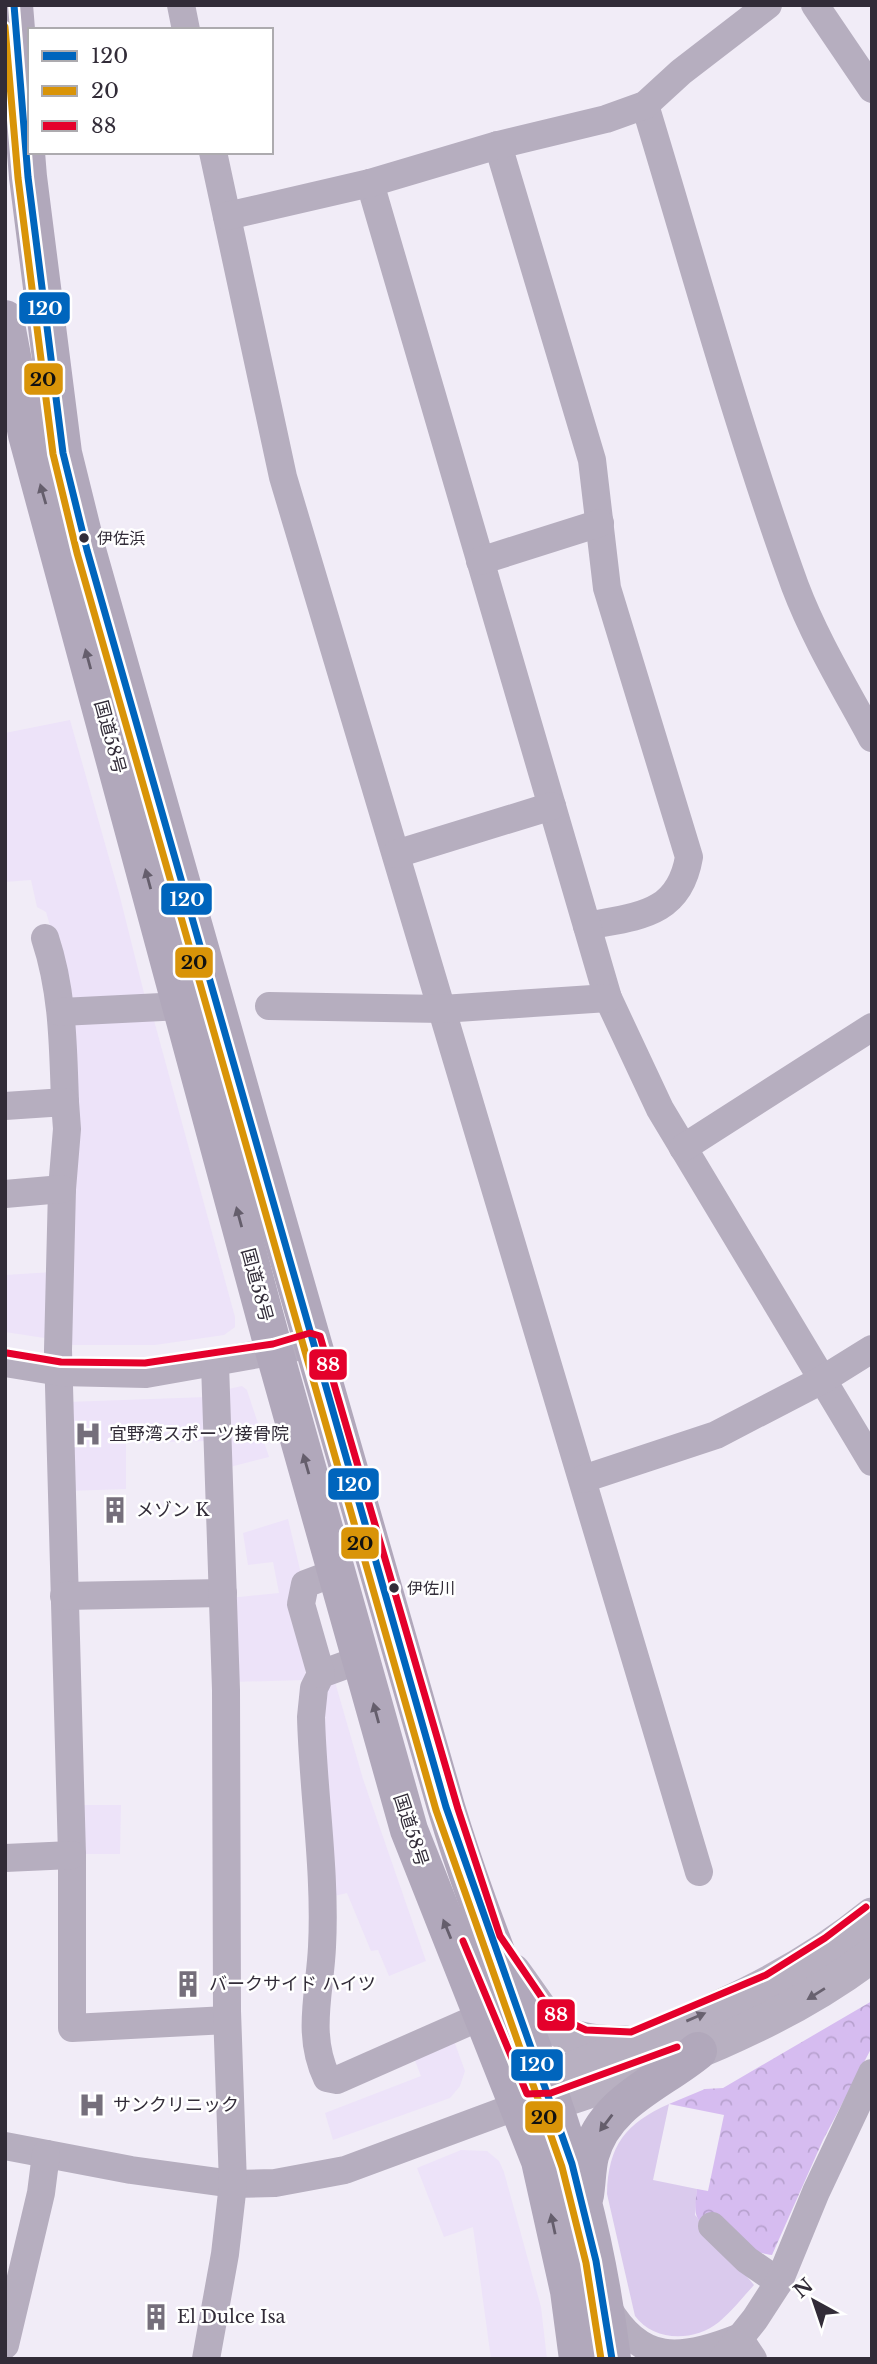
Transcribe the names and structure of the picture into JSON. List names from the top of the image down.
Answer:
{
  "streets": {
    "highway": ["国道58号"]
  },
  "places": {
    "other": ["伊佐浜", "伊佐川"],
    "hospital": ["宜野湾スポーツ接骨院", "サンクリニック"],
    "building": ["メゾン K", "バークサイド ハイツ", "El Dulce Isa"]
  },
  "lines": ["transit line 120", "transit line 20", "transit line 88"],
  "legend": ["120", "20", "88"],
  "north": "top left"
}
